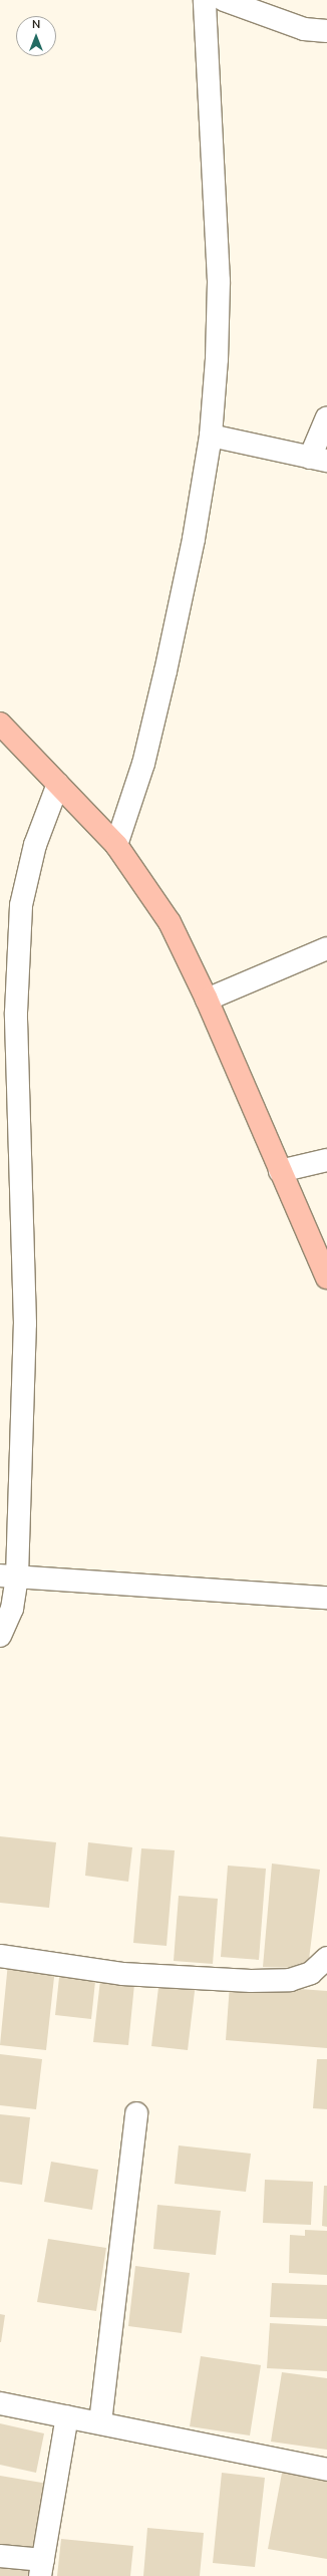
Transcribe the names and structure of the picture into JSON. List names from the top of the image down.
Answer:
{
  "north": "top"
}
